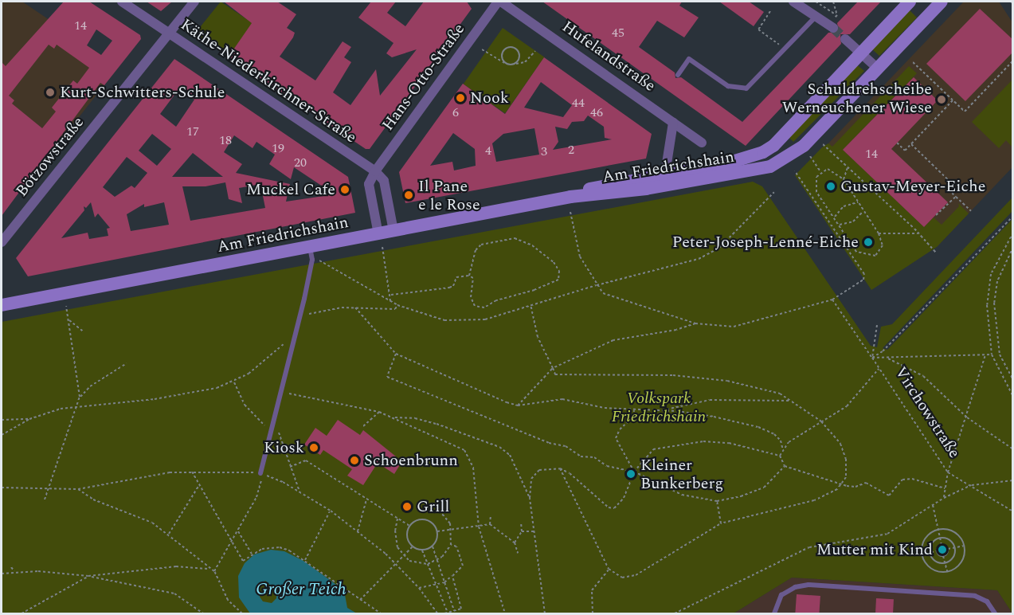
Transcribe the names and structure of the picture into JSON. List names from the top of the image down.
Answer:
{
  "streets": {
    "street": [
      "Hufelandstraße",
      "Hans-Otto-Straße",
      "Käthe-Niederkirchner-Straße",
      "Bötzowstraße",
      "Am Friedrichshain"
    ],
    "path": ["Virchowstraße"]
  },
  "crossings": [
    ["Hufelandstraße", "Hans-Otto-Straße"],
    ["Hans-Otto-Straße", "Käthe-Niederkirchner-Straße"],
    ["Käthe-Niederkirchner-Straße", "Bötzowstraße"],
    ["Käthe-Niederkirchner-Straße", "Am Friedrichshain"]
  ],
  "water": ["Großer Teich"],
  "parks": ["Volkspark Friedrichshain"],
  "places": [
    "Kurt-Schwitters-Schule",
    "Nook",
    "Schuldrehscheibe Werneuchener Wiese",
    "Gustav-Meyer-Eiche",
    "Muckel Cafe",
    "Il Pane e le Rose",
    "Peter-Joseph-Lenné-Eiche",
    "Kiosk",
    "Schoenbrunn",
    "Kleiner Bunkerberg",
    "Grill",
    "Mutter mit Kind"
  ],
  "house_numbers": [
    "14",
    "45",
    "44",
    "6",
    "46",
    "17",
    "18",
    "19",
    "2",
    "4",
    "3",
    "14",
    "20"
  ]
}
